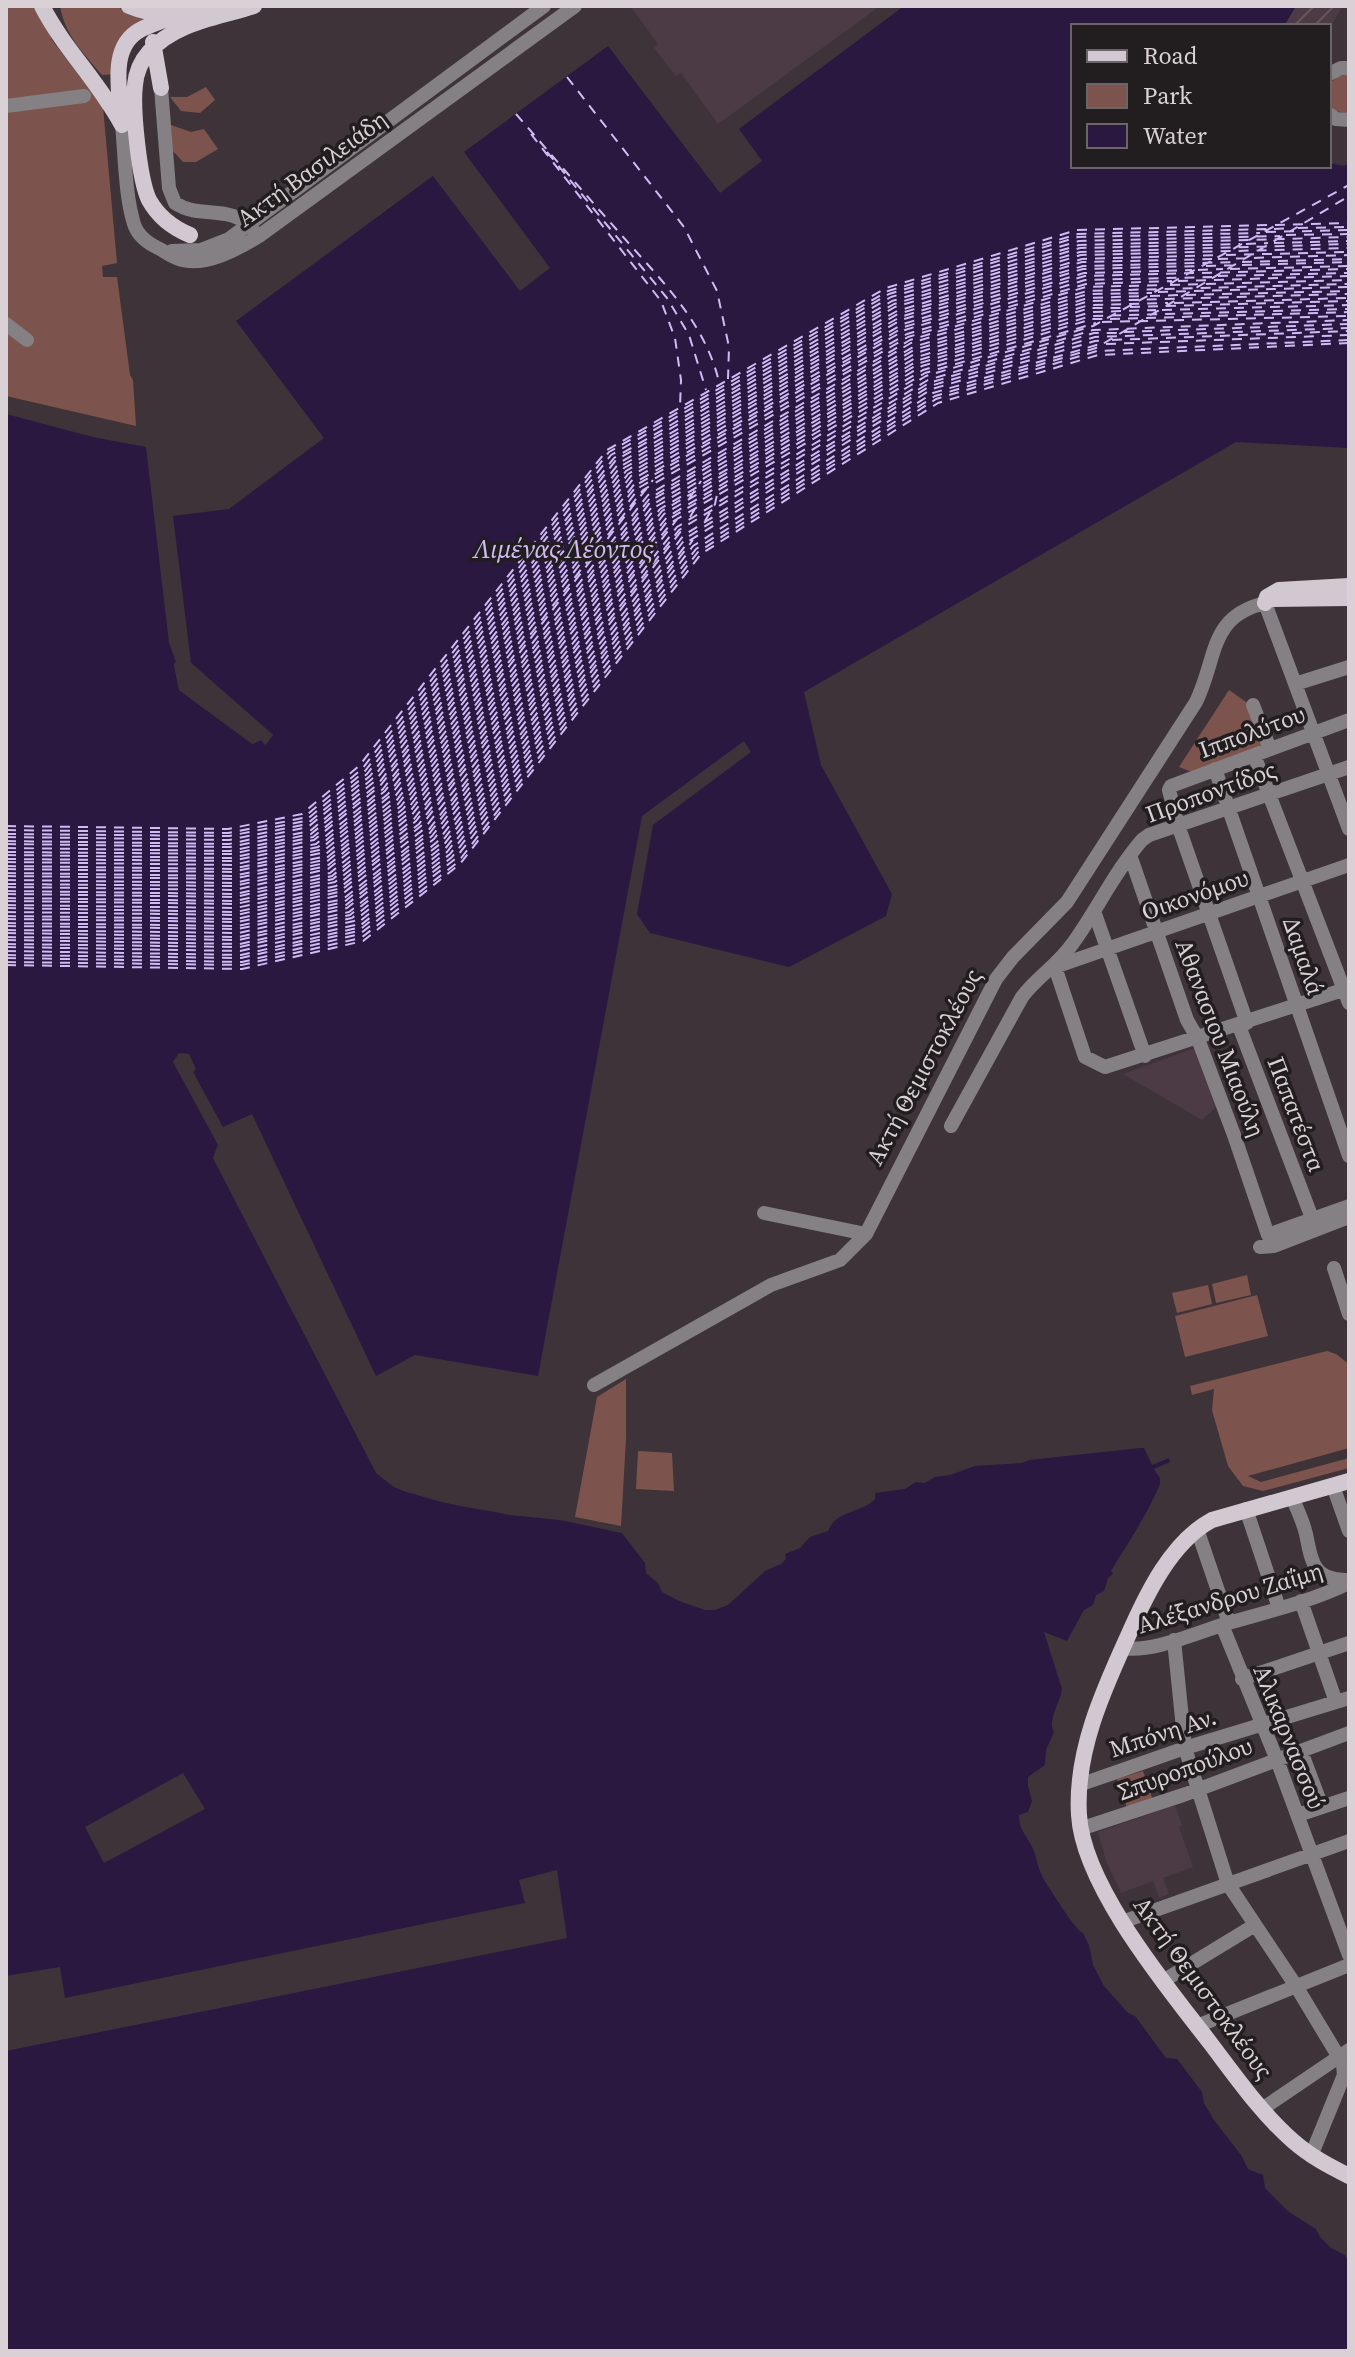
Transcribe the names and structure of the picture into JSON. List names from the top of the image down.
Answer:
{
  "streets": {
    "main road": ["Ακτή Θεμιστοκλέους"],
    "street": [
      "Ακτή Βασιλειάδη",
      "Ιππολύτου",
      "Προποντίδος",
      "Οικονόμου",
      "Δαμαλά",
      "Αθανασιου Μιαούλη",
      "Παπατέστα",
      "Αλέξανδρου Ζαΐμη",
      "Μπόνη Αν.",
      "Αλικαρνασσού",
      "Σπυροπούλου"
    ]
  },
  "crossings": [
    ["Ιππολύτου", "Δαμαλά"],
    ["Ιππολύτου", "Παπατέστα"],
    ["Προποντίδος", "Οικονόμου"],
    ["Προποντίδος", "Δαμαλά"],
    ["Προποντίδος", "Αθανασιου Μιαούλη"],
    ["Προποντίδος", "Παπατέστα"],
    ["Οικονόμου", "Δαμαλά"],
    ["Οικονόμου", "Αθανασιου Μιαούλη"],
    ["Οικονόμου", "Παπατέστα"],
    ["Ακτή Θεμιστοκλέους", "Αλέξανδρου Ζαΐμη"],
    ["Ακτή Θεμιστοκλέους", "Μπόνη Αν."],
    ["Ακτή Θεμιστοκλέους", "Αλικαρνασσού"],
    ["Ακτή Θεμιστοκλέους", "Σπυροπούλου"],
    ["Αλέξανδρου Ζαΐμη", "Αλικαρνασσού"],
    ["Μπόνη Αν.", "Αλικαρνασσού"],
    ["Αλικαρνασσού", "Σπυροπούλου"]
  ],
  "water": ["Λιμένας Λέοντος"],
  "legend": ["Road", "Park", "Water"]
}
